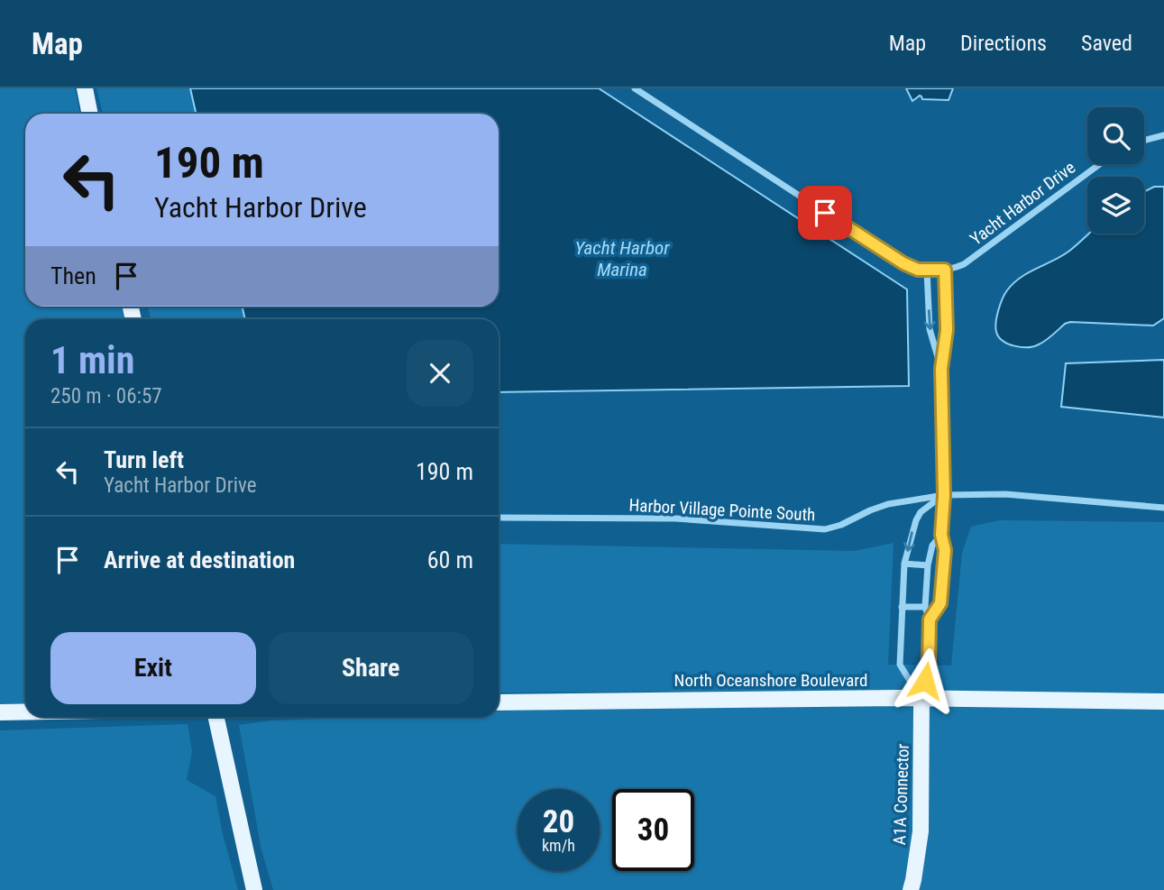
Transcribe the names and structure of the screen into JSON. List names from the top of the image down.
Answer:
{
  "streets": {
    "main road": ["North Oceanshore Boulevard", "A1A Connector"],
    "street": ["Yacht Harbor Drive", "Harbor Village Pointe South"]
  },
  "crossings": [
    ["North Oceanshore Boulevard", "A1A Connector"]
  ],
  "water": ["Yacht Harbor Marina"],
  "page": {
    "header": "Map",
    "nav": ["Map", "Directions", "Saved"],
    "turn": ["190 m", "Yacht Harbor Drive"],
    "then": "Then",
    "heading": ["1 min", "250 m · 06:57"],
    "list": [
      {
        "name": "Turn left",
        "note": "Yacht Harbor Drive",
        "value": "190 m"
      },
      {
        "name": "Arrive at destination",
        "value": "60 m"
      }
    ],
    "buttons": ["Exit", "Share"],
    "speed": "20 km/h",
    "limit": "30"
  }
}
